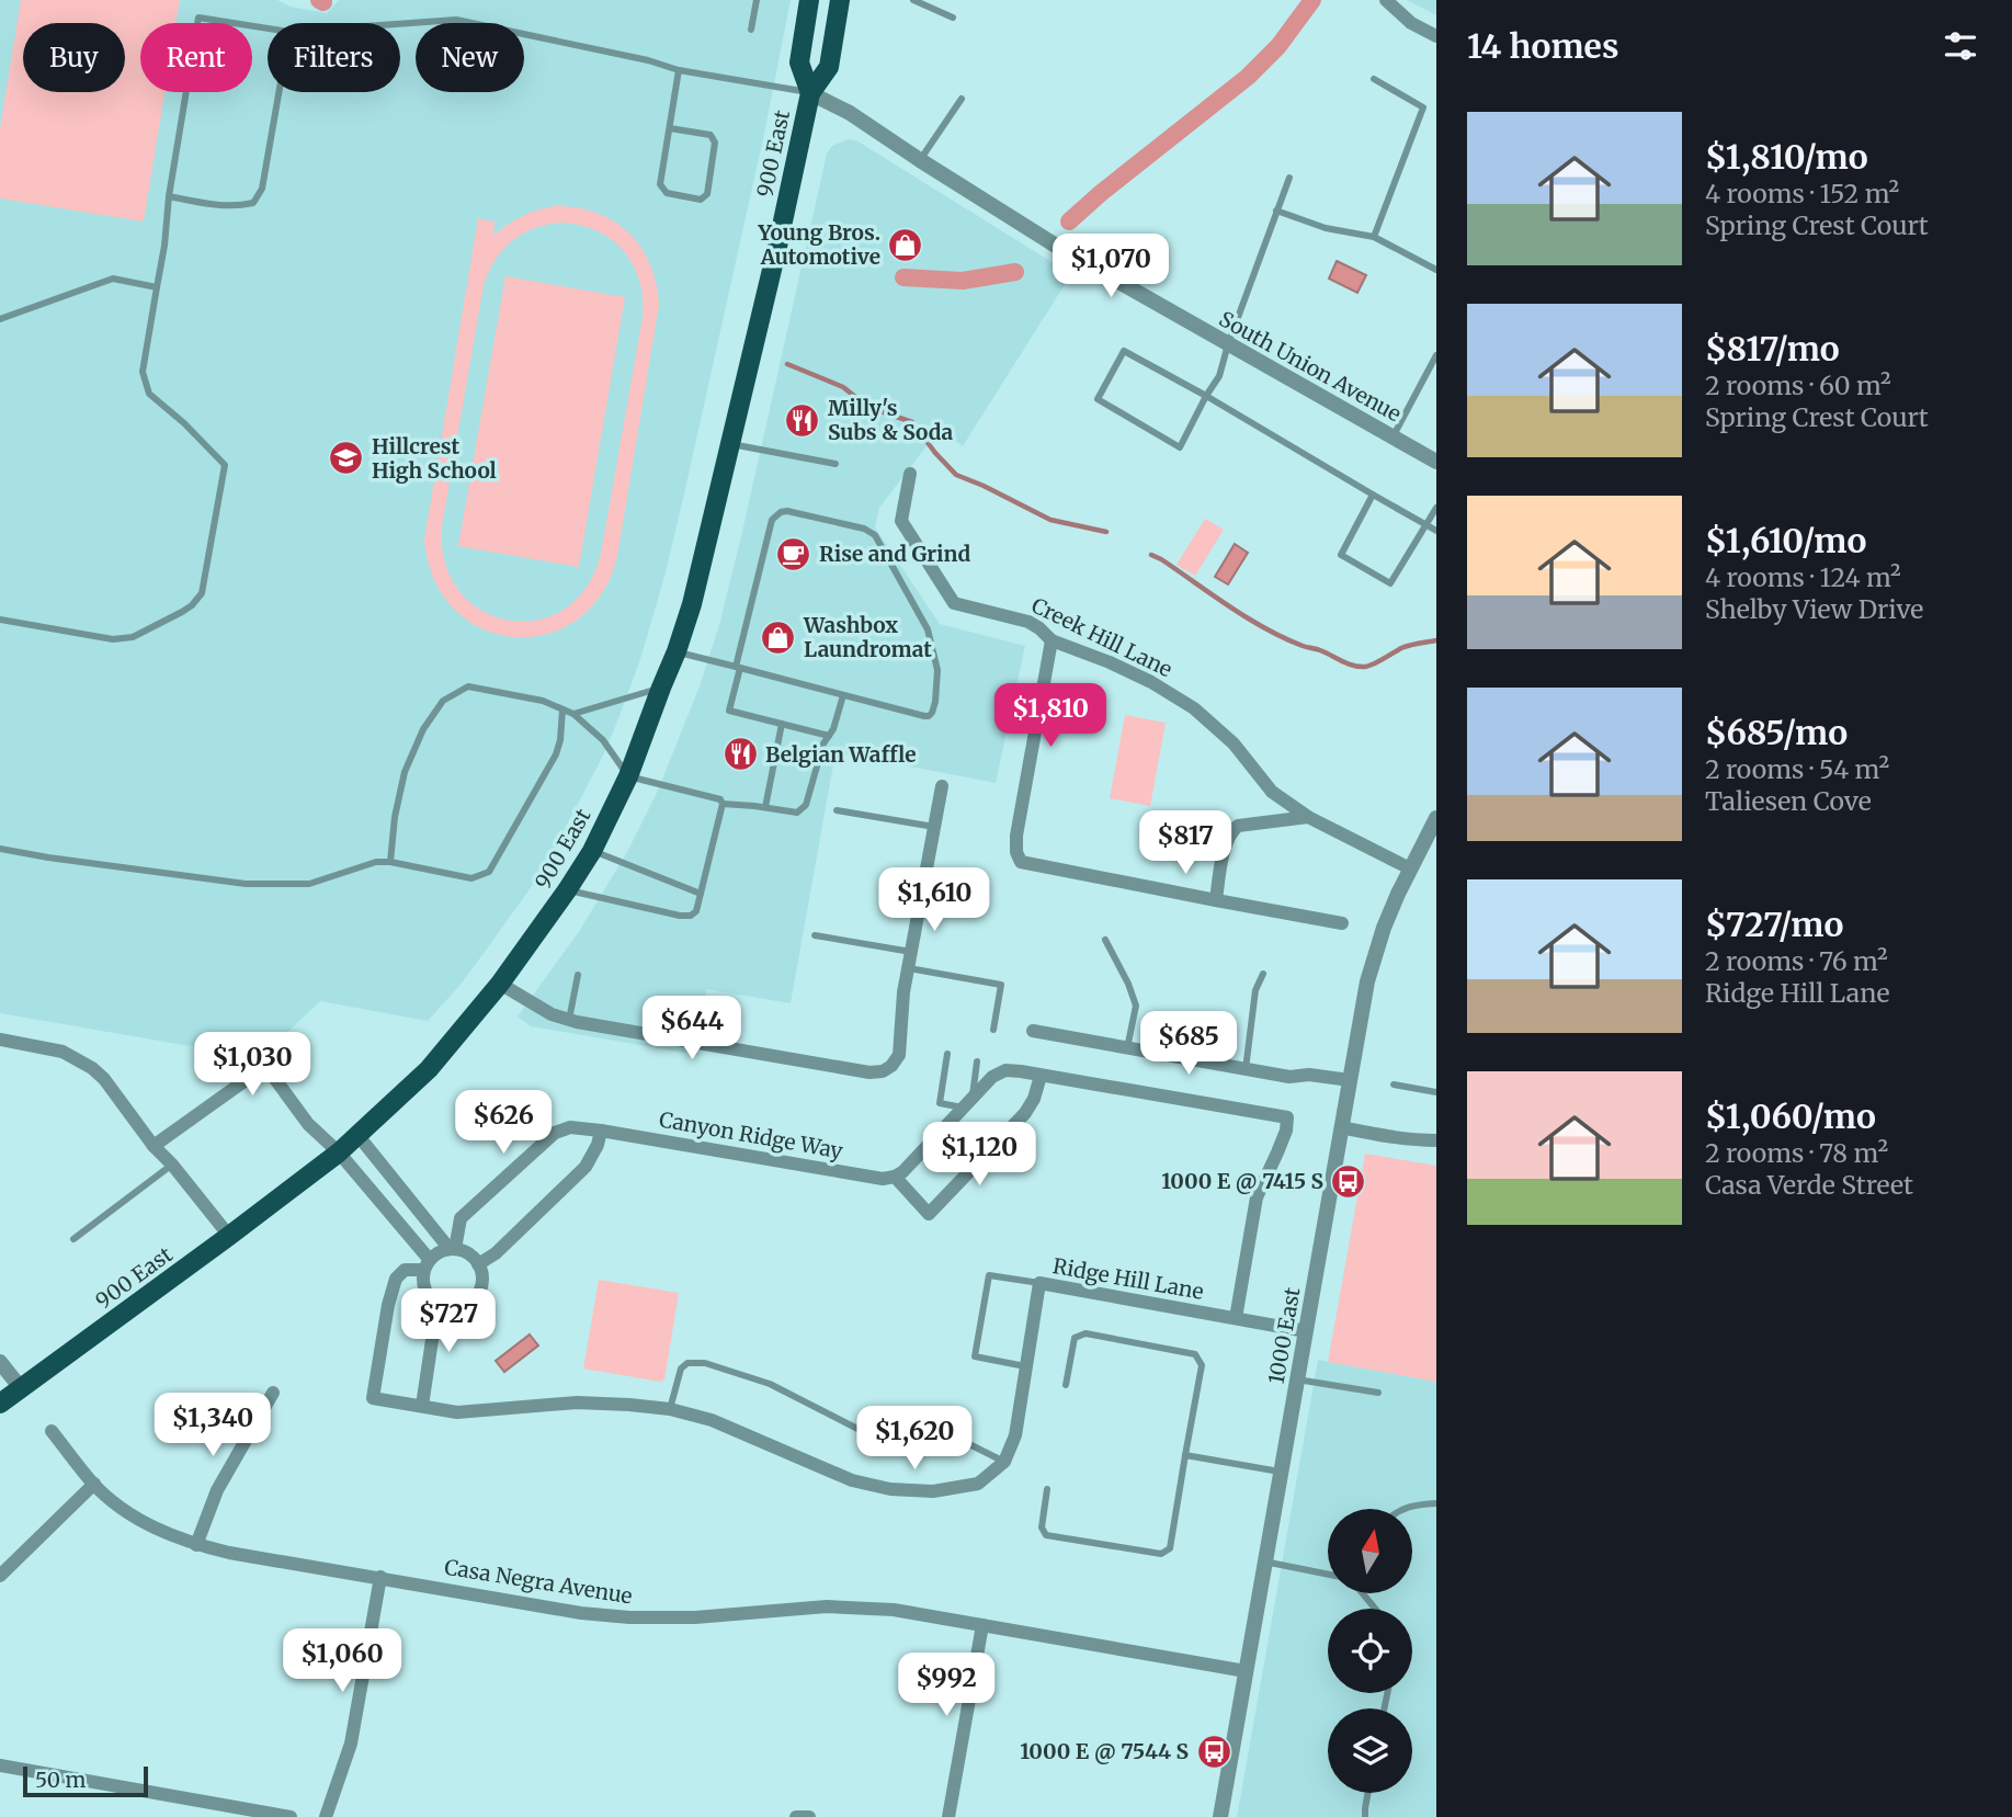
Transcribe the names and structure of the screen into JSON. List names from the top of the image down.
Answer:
{
  "streets": {
    "main road": ["900 East"],
    "street": [
      "South Union Avenue",
      "Creek Hill Lane",
      "Canyon Ridge Way",
      "Ridge Hill Lane",
      "1000 East",
      "Casa Negra Avenue"
    ]
  },
  "crossings": [
    ["900 East", "South Union Avenue"],
    ["Creek Hill Lane", "1000 East"],
    ["Ridge Hill Lane", "1000 East"],
    ["1000 East", "Casa Negra Avenue"]
  ],
  "places": {
    "shop": ["Young Bros. Automotive", "Washbox Laundromat"],
    "restaurant": ["Milly's Subs & Soda", "Belgian Waffle"],
    "school or university": ["Hillcrest High School"],
    "cafe": ["Rise and Grind"],
    "bus stop": ["1000 E @ 7415 S", "1000 E @ 7544 S"]
  },
  "scale_bar": "50 m",
  "north": "top",
  "page": {
    "heading": "14 homes",
    "chip": [
      "Buy",
      "Rent",
      "Filters",
      "New"
    ],
    "list": [
      {
        "name": "$1,810/mo",
        "note": "4 rooms · 152 m² · Spring Crest Court"
      },
      {
        "name": "$817/mo",
        "note": "2 rooms · 60 m² · Spring Crest Court"
      },
      {
        "name": "$1,610/mo",
        "note": "4 rooms · 124 m² · Shelby View Drive"
      },
      {
        "name": "$685/mo",
        "note": "2 rooms · 54 m² · Taliesen Cove"
      },
      {
        "name": "$727/mo",
        "note": "2 rooms · 76 m² · Ridge Hill Lane"
      },
      {
        "name": "$1,060/mo",
        "note": "2 rooms · 78 m² · Casa Verde Street"
      }
    ],
    "price": [
      "$1,070",
      "$1,810",
      "$817",
      "$1,610",
      "$644",
      "$685",
      "$1,030",
      "$626",
      "$1,120",
      "$727",
      "$1,340",
      "$1,620",
      "$1,060",
      "$992"
    ],
    "scale": "50 m"
  }
}
